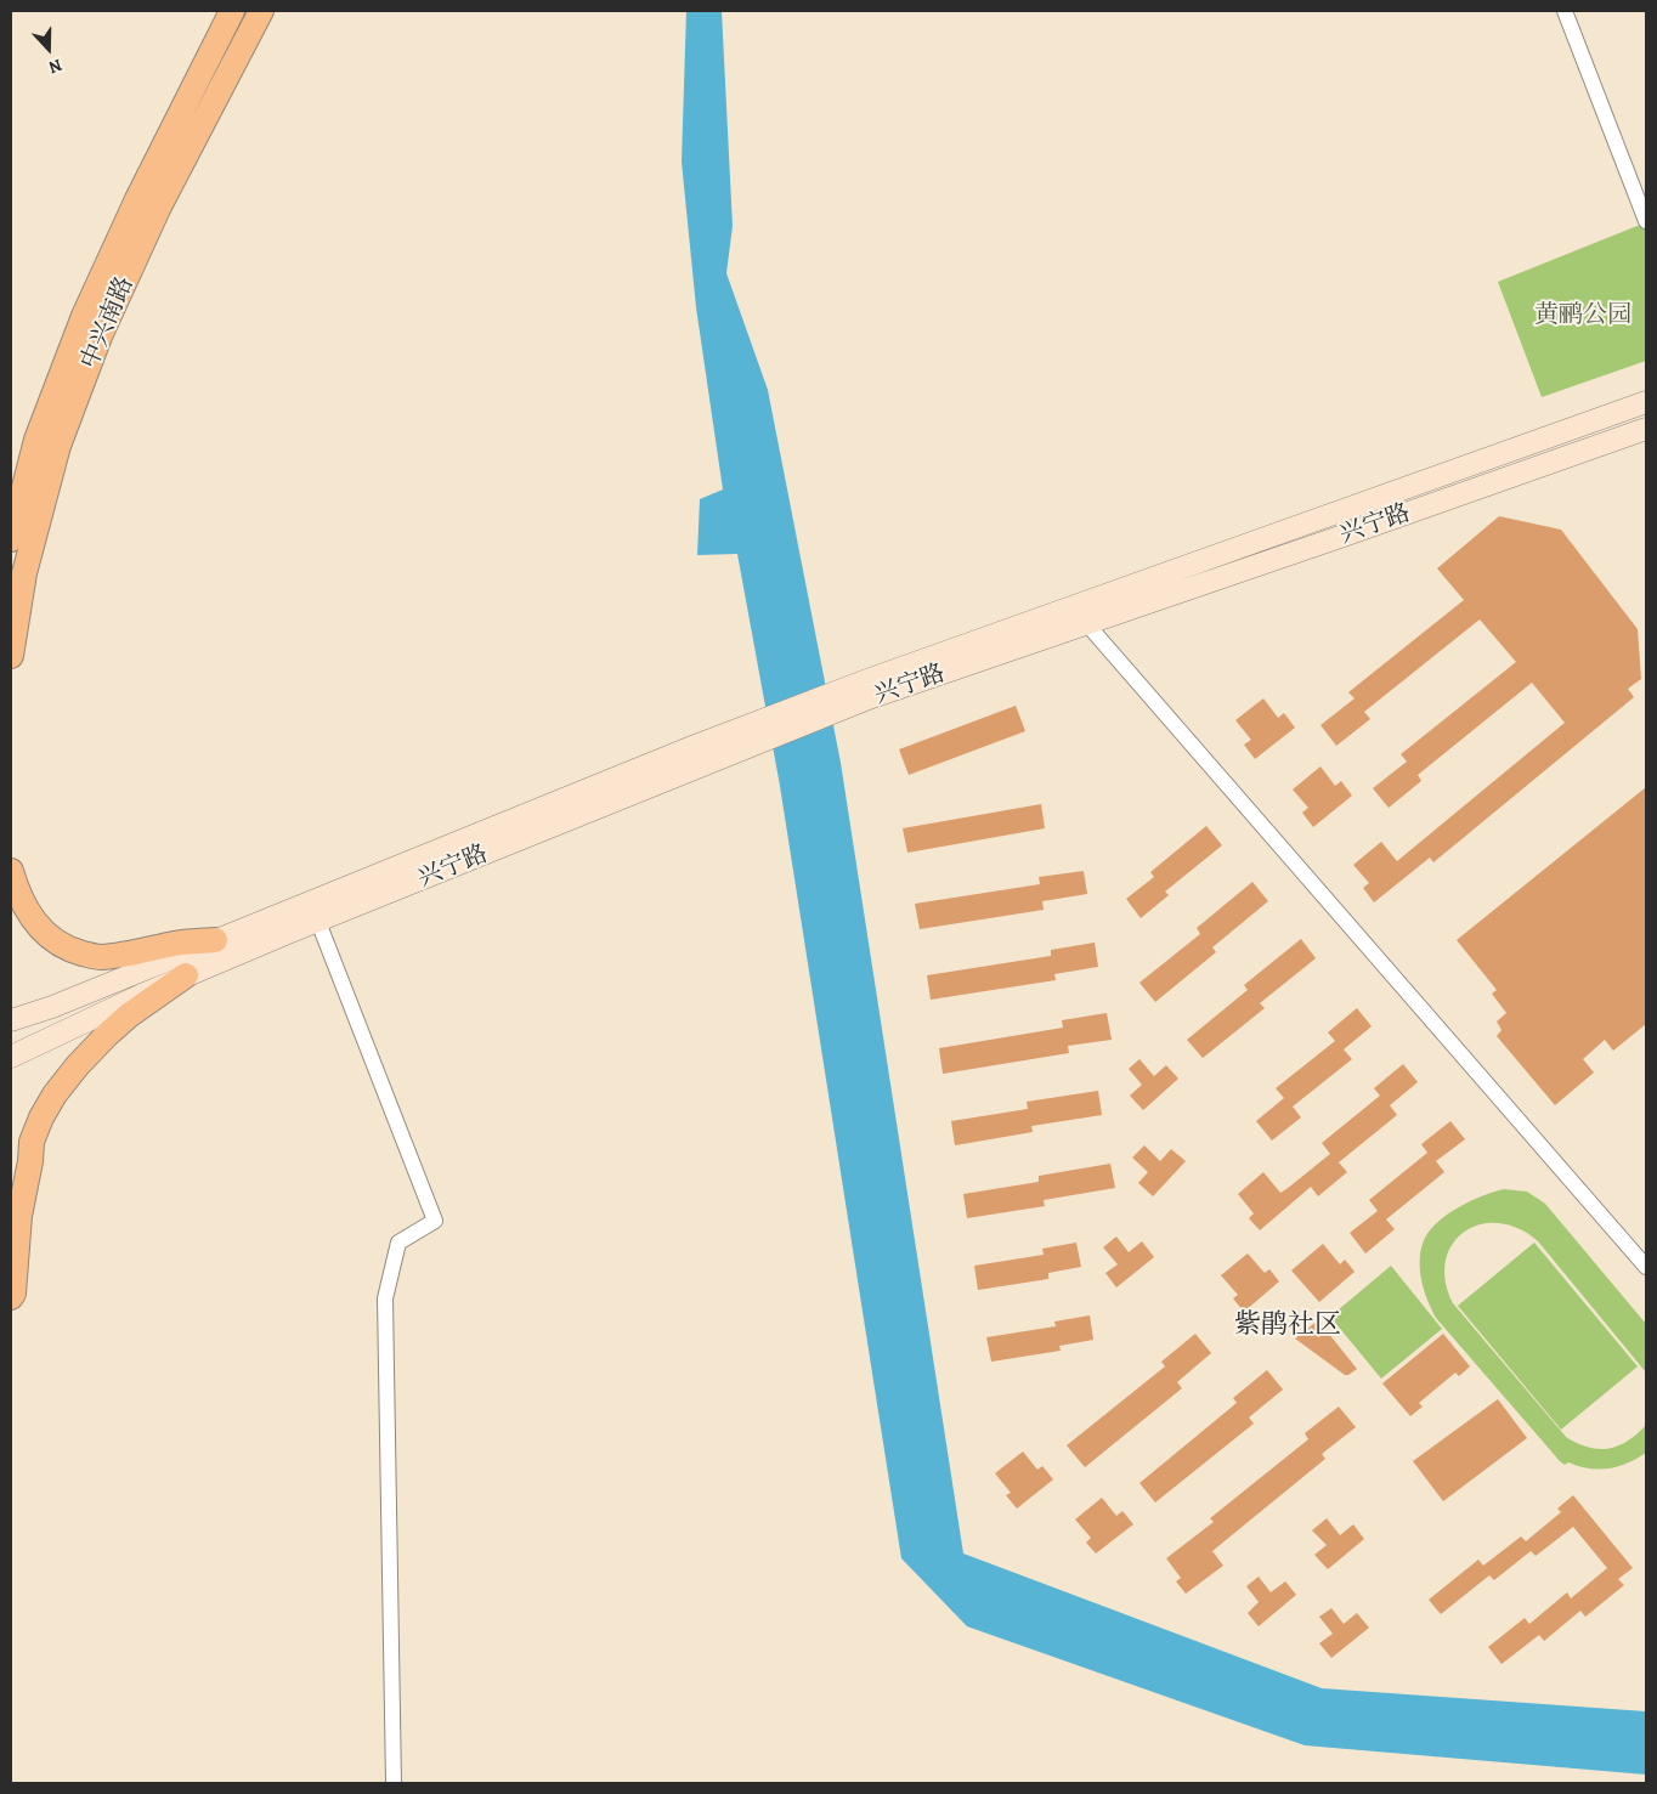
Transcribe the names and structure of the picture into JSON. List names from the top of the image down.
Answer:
{
  "streets": {
    "main road": ["中兴南路", "兴宁路"]
  },
  "districts": ["紫鹃社区"],
  "parks": ["黄鹂公园"],
  "north": "bottom"
}
